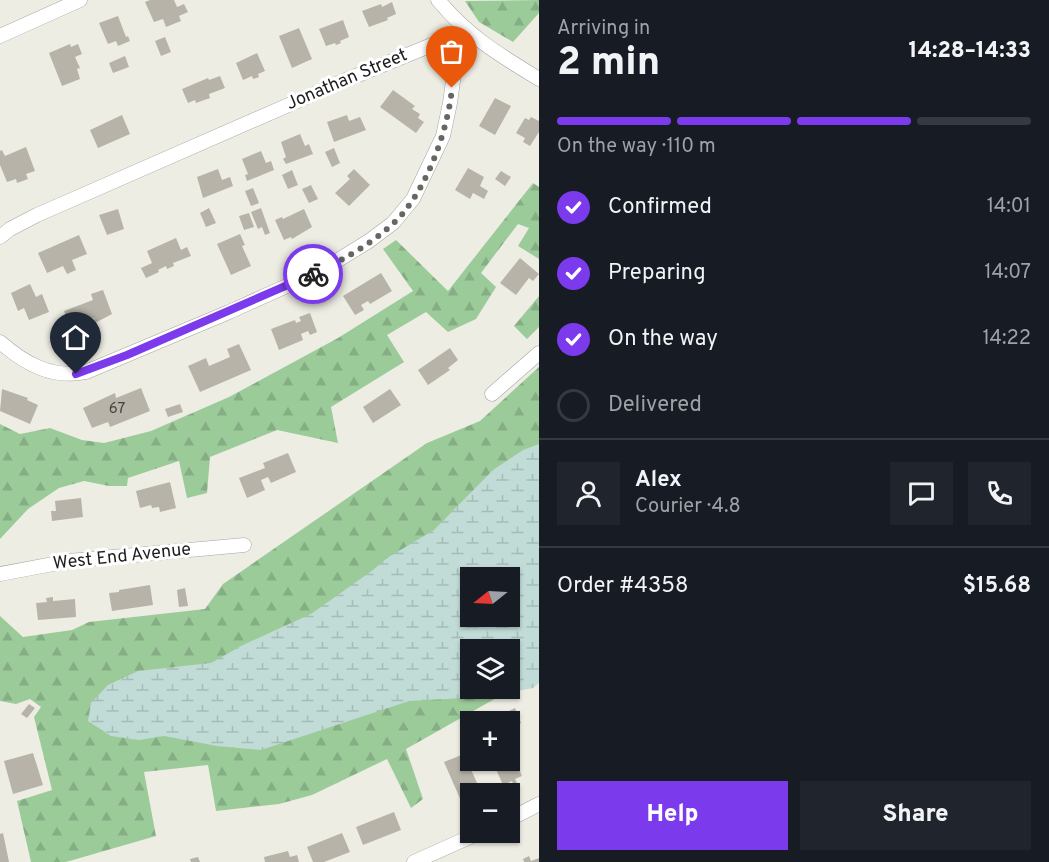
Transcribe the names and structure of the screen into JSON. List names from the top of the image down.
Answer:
{
  "streets": {
    "street": ["Jonathan Street", "West End Avenue"]
  },
  "house_numbers": ["67"],
  "north": "left",
  "page": {
    "heading": ["2 min", "Arriving in", "14:28–14:33"],
    "panel": [
      "Alex",
      "Courier · 4.8",
      "Order #4358",
      "$15.68"
    ],
    "bar": "On the way · 110 m",
    "list": [
      ["Confirmed", "14:01"],
      ["Preparing", "14:07"],
      ["On the way", "14:22"],
      "Delivered"
    ],
    "map_buttons": ["+", "−"],
    "buttons": ["Help", "Share"]
  }
}
